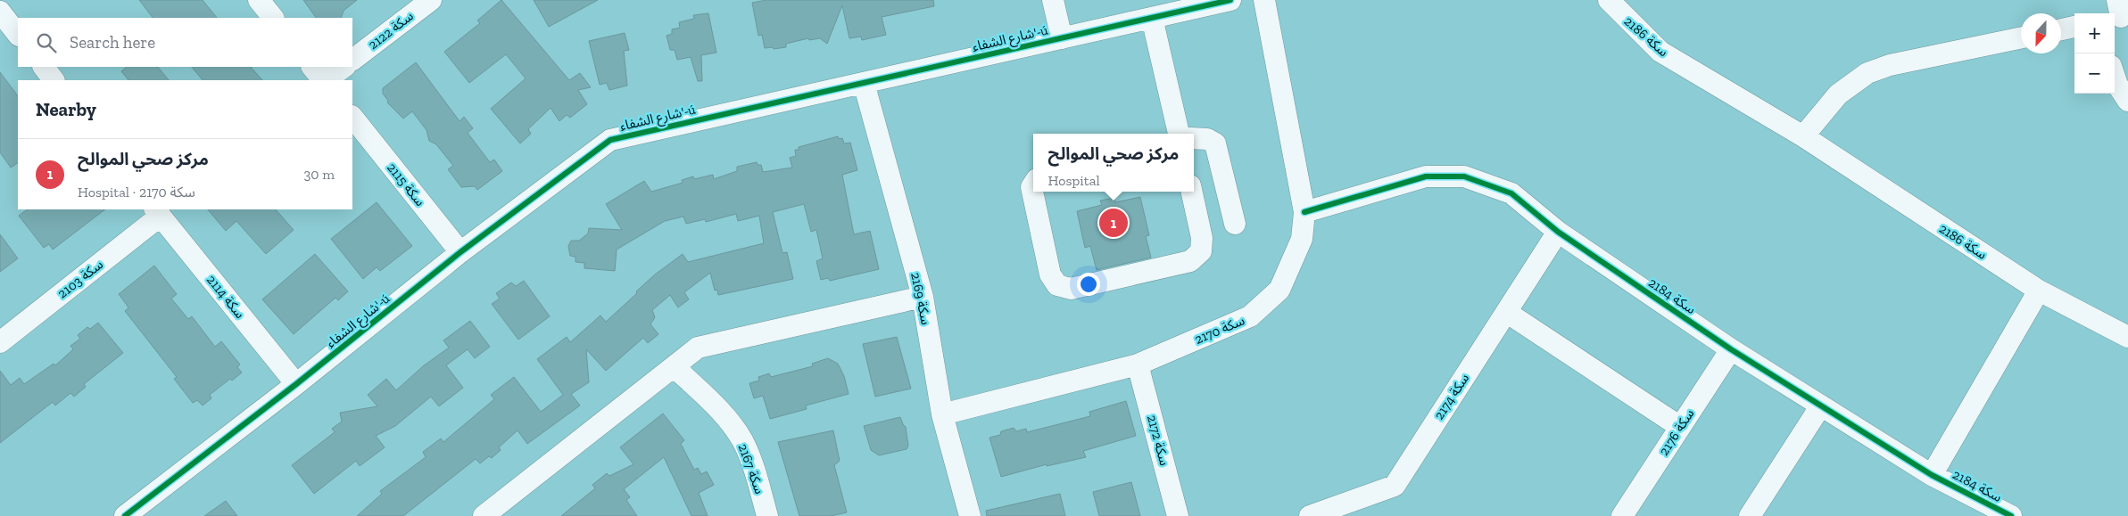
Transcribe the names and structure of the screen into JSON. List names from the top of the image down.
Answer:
{
  "streets": {
    "street": [
      "سكة 2122",
      "سكة 2186",
      "شارع الشفاء'-ú",
      "سكة 2115",
      "سكة 2103",
      "سكة 2184",
      "سكة 2114",
      "سكة 2169",
      "سكة 2170",
      "سكة 2174",
      "سكة 2176",
      "سكة 2172",
      "سكة 2167"
    ]
  },
  "crossings": [
    ["شارع الشفاء'-ú", "سكة 2115"],
    ["شارع الشفاء'-ú", "سكة 2114"],
    ["شارع الشفاء'-ú", "سكة 2169"],
    ["سكة 2103", "سكة 2114"],
    ["سكة 2184", "سكة 2170"],
    ["سكة 2184", "سكة 2174"],
    ["سكة 2184", "سكة 2176"],
    ["سكة 2169", "سكة 2170"],
    ["سكة 2170", "سكة 2172"]
  ],
  "north": "bottom",
  "page": {
    "map_buttons": ["+", "−"],
    "search": "Search here",
    "heading": "Nearby",
    "popup": ["مركز صحي الموالح", "Hospital"],
    "list": [
      {
        "mark": "1",
        "name": "مركز صحي الموالح",
        "note": "Hospital · سكة 2170",
        "value": "30 m"
      }
    ],
    "pins": "1"
  }
}
